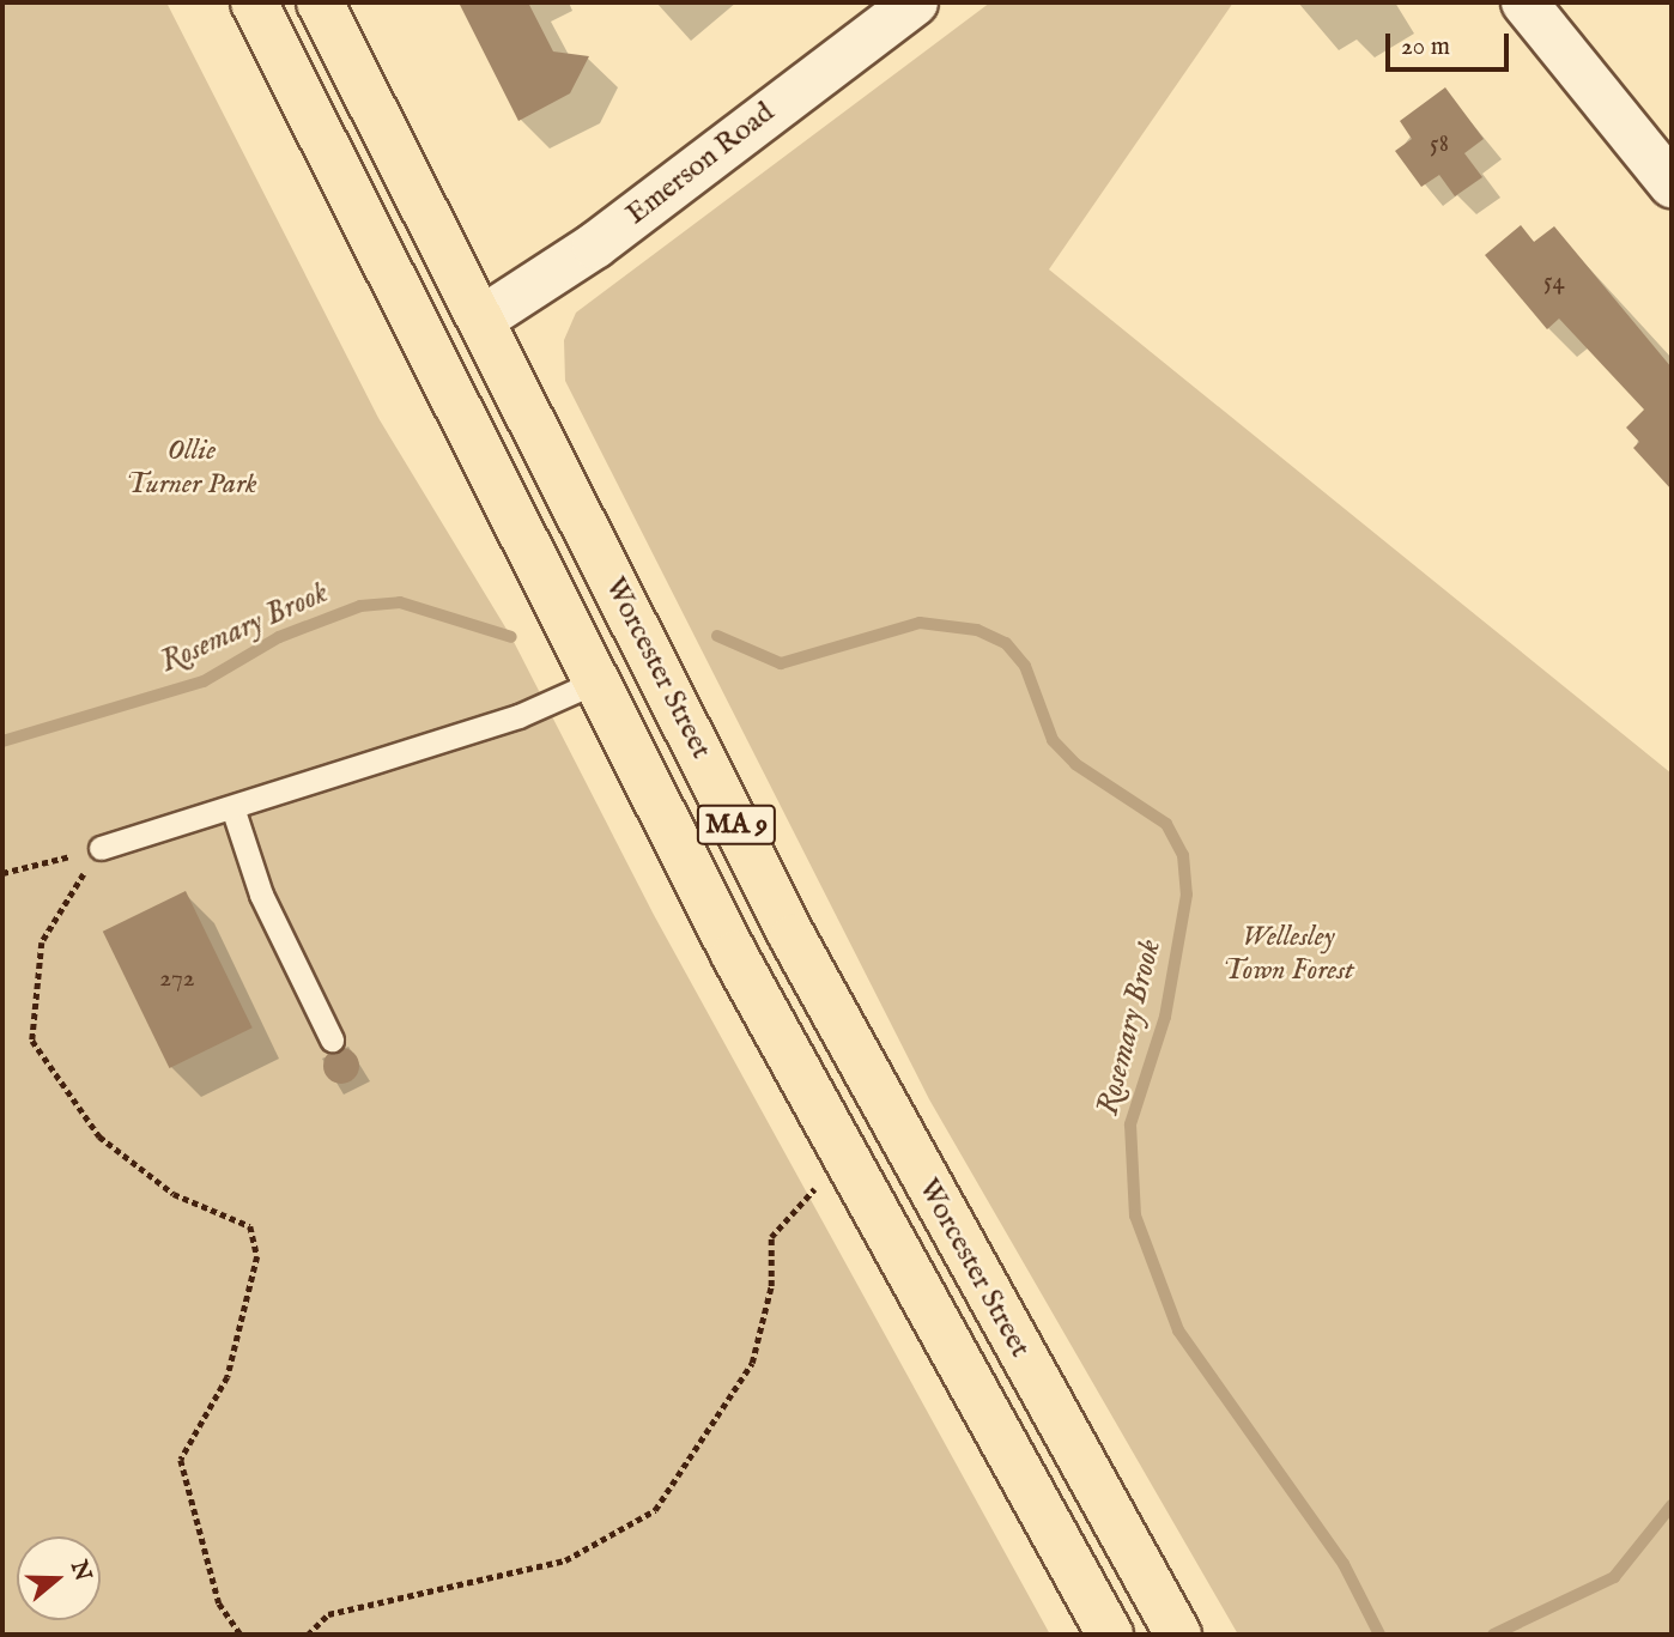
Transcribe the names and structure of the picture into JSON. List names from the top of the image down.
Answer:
{
  "streets": {
    "highway": ["Worcester Street", "MA 9"],
    "street": ["Emerson Road"]
  },
  "crossings": [
    ["Emerson Road", "Worcester Street"]
  ],
  "water": ["Rosemary Brook"],
  "parks": ["Ollie Turner Park", "Wellesley Town Forest"],
  "house_numbers": ["58", "54", "272"],
  "scale_bar": "20 m",
  "north": "right"
}
